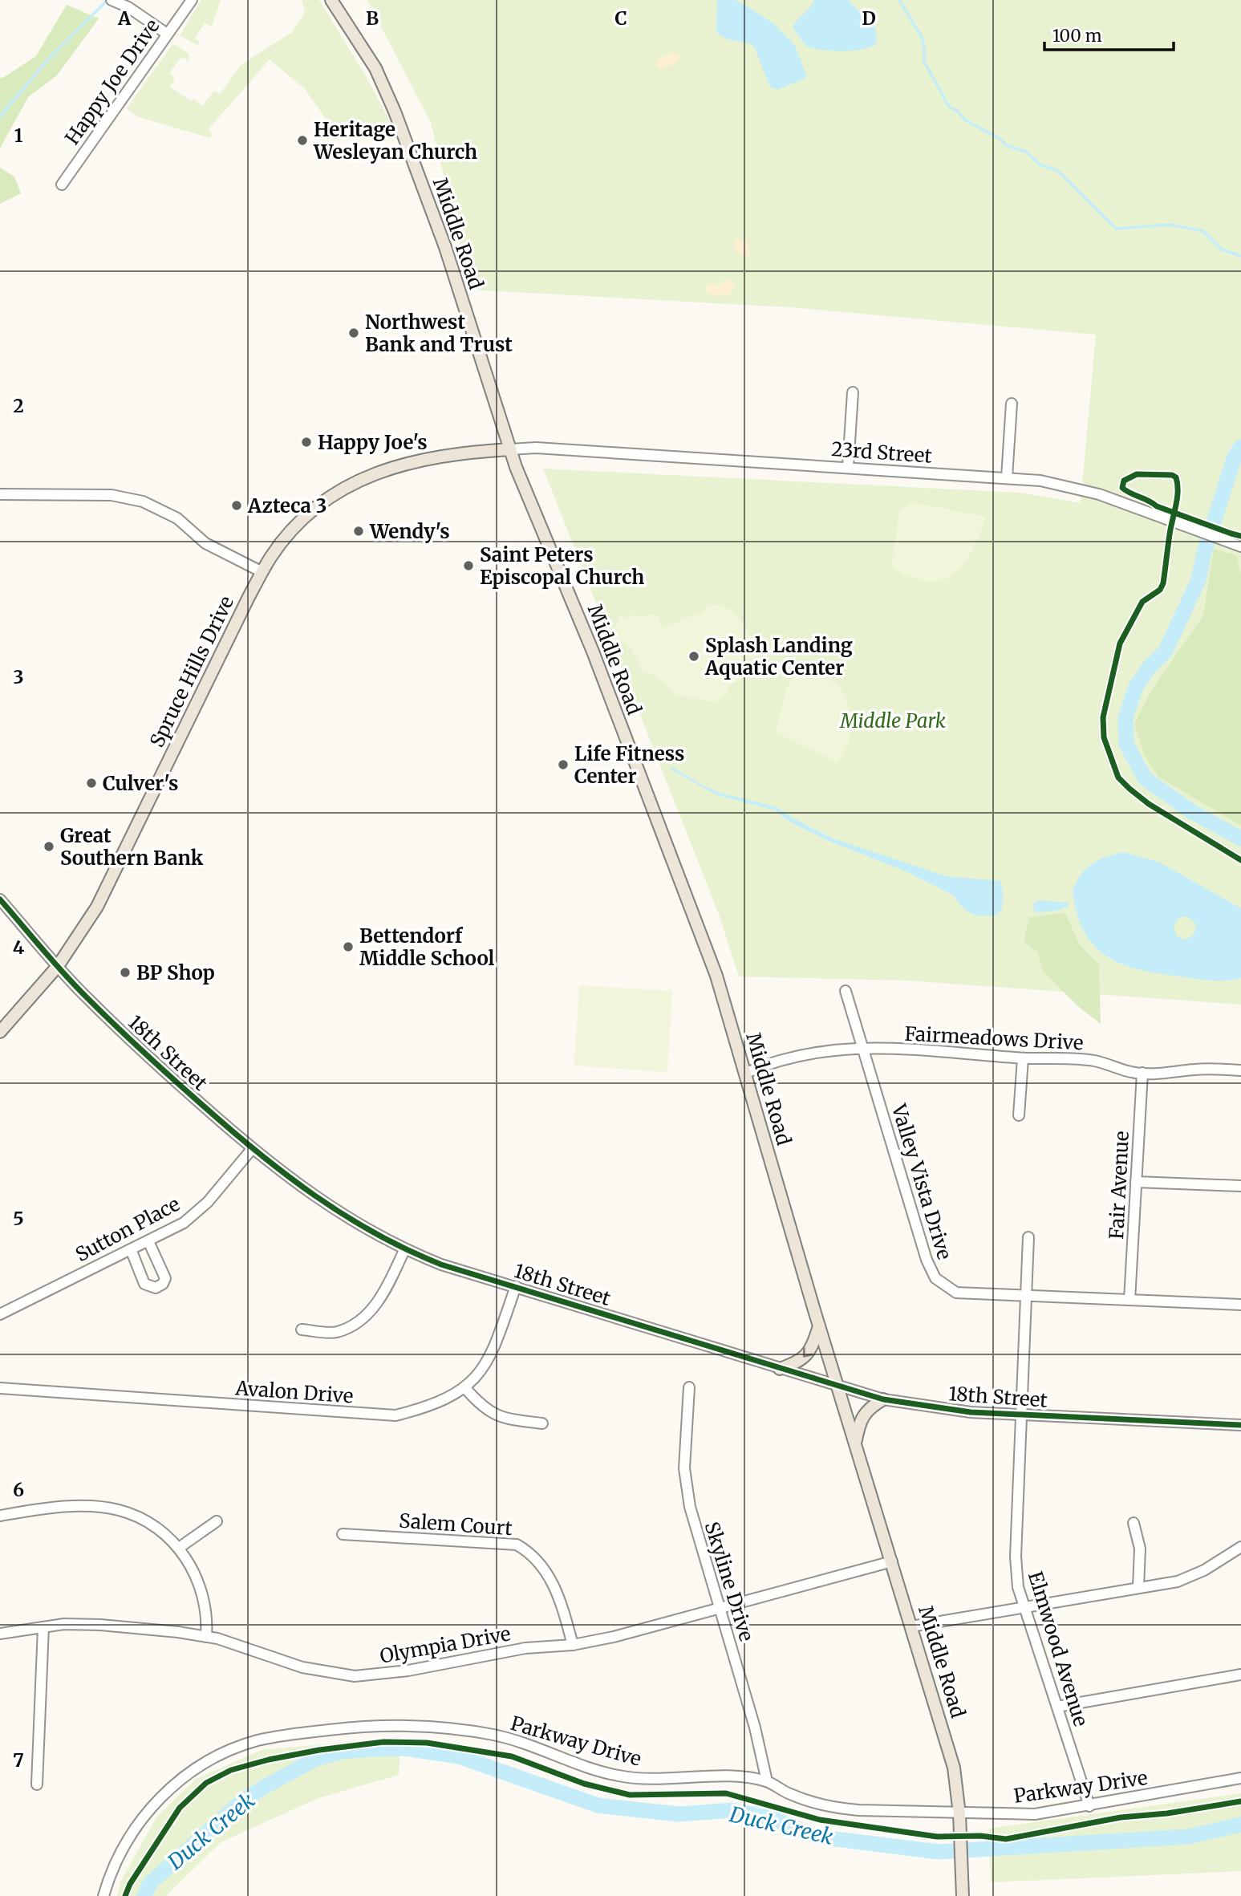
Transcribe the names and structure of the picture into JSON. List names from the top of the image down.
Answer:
{
  "streets": {
    "main road": ["Middle Road", "Spruce Hills Drive"],
    "street": [
      "Happy Joe Drive",
      "23rd Street",
      "Fairmeadows Drive",
      "18th Street",
      "Valley Vista Drive",
      "Fair Avenue",
      "Sutton Place",
      "Avalon Drive",
      "Salem Court",
      "Skyline Drive",
      "Olympia Drive",
      "Elmwood Avenue",
      "Parkway Drive"
    ]
  },
  "crossings": [
    ["Middle Road", "23rd Street"],
    ["Middle Road", "Spruce Hills Drive"],
    ["Middle Road", "Fairmeadows Drive"],
    ["Middle Road", "18th Street"],
    ["Middle Road", "Olympia Drive"],
    ["Middle Road", "Parkway Drive"],
    ["23rd Street", "Spruce Hills Drive"],
    ["Spruce Hills Drive", "18th Street"],
    ["Fairmeadows Drive", "Valley Vista Drive"],
    ["Fairmeadows Drive", "Fair Avenue"],
    ["18th Street", "Sutton Place"],
    ["18th Street", "Avalon Drive"],
    ["18th Street", "Elmwood Avenue"],
    ["Valley Vista Drive", "Fair Avenue"],
    ["Valley Vista Drive", "Elmwood Avenue"],
    ["Salem Court", "Olympia Drive"],
    ["Skyline Drive", "Olympia Drive"],
    ["Skyline Drive", "Parkway Drive"],
    ["Elmwood Avenue", "Parkway Drive"]
  ],
  "water": ["Duck Creek"],
  "parks": ["Middle Park"],
  "places": [
    "Heritage Wesleyan Church",
    "Northwest Bank and Trust",
    "Happy Joe's",
    "Azteca 3",
    "Wendy's",
    "Saint Peters Episcopal Church",
    "Splash Landing Aquatic Center",
    "Life Fitness Center",
    "Culver's",
    "Great Southern Bank",
    "Bettendorf Middle School",
    "BP Shop"
  ],
  "scale_bar": "100 m",
  "grid": {
    "columns": [
      "A",
      "B",
      "C",
      "D"
    ],
    "rows": [
      "1",
      "2",
      "3",
      "4",
      "5",
      "6",
      "7"
    ]
  }
}
